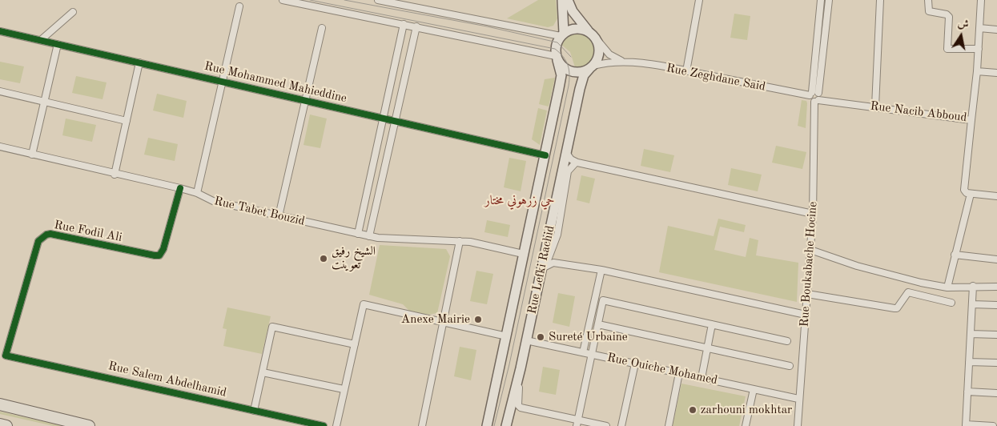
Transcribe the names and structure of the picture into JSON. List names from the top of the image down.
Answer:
{
  "streets": {
    "main road": ["Rue Lefki Rachid"],
    "street": [
      "Rue Zeghdane Said",
      "Rue Mohammed Mahieddine",
      "Rue Nacib Abboud",
      "Rue Tabet Bouzid",
      "Rue Fodil Ali",
      "Rue Boukabache Hocine",
      "Rue Ouiche Mohamed",
      "Rue Salem Abdelhamid"
    ]
  },
  "crossings": [
    ["Rue Zeghdane Said", "Rue Nacib Abboud"],
    ["Rue Zeghdane Said", "Rue Boukabache Hocine"],
    ["Rue Nacib Abboud", "Rue Boukabache Hocine"],
    ["Rue Tabet Bouzid", "Rue Fodil Ali"],
    ["Rue Fodil Ali", "Rue Salem Abdelhamid"],
    ["Rue Boukabache Hocine", "Rue Ouiche Mohamed"],
    ["Rue Lefki Rachid", "Rue Ouiche Mohamed"]
  ],
  "districts": ["حي زرهوني مختار"],
  "places": [
    "الشيخ رفيق تعوينت",
    "Anexe Mairie",
    "Sureté Urbaine",
    "zarhouni mokhtar"
  ],
  "north": "top"
}
